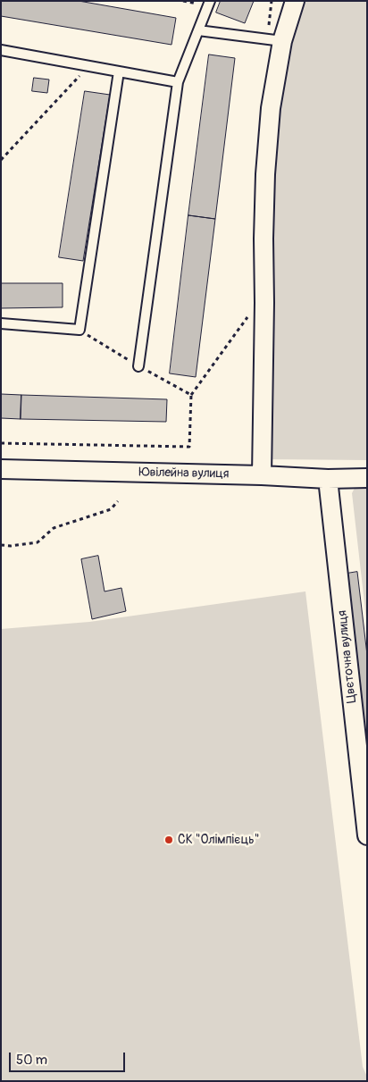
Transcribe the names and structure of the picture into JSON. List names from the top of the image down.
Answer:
{
  "streets": {
    "street": ["Ювілейна вулиця", "Цвєточна вулиця"]
  },
  "crossings": [
    ["Ювілейна вулиця", "Цвєточна вулиця"]
  ],
  "places": ["СК \"Олімпієць\""],
  "scale_bar": "50 m"
}
